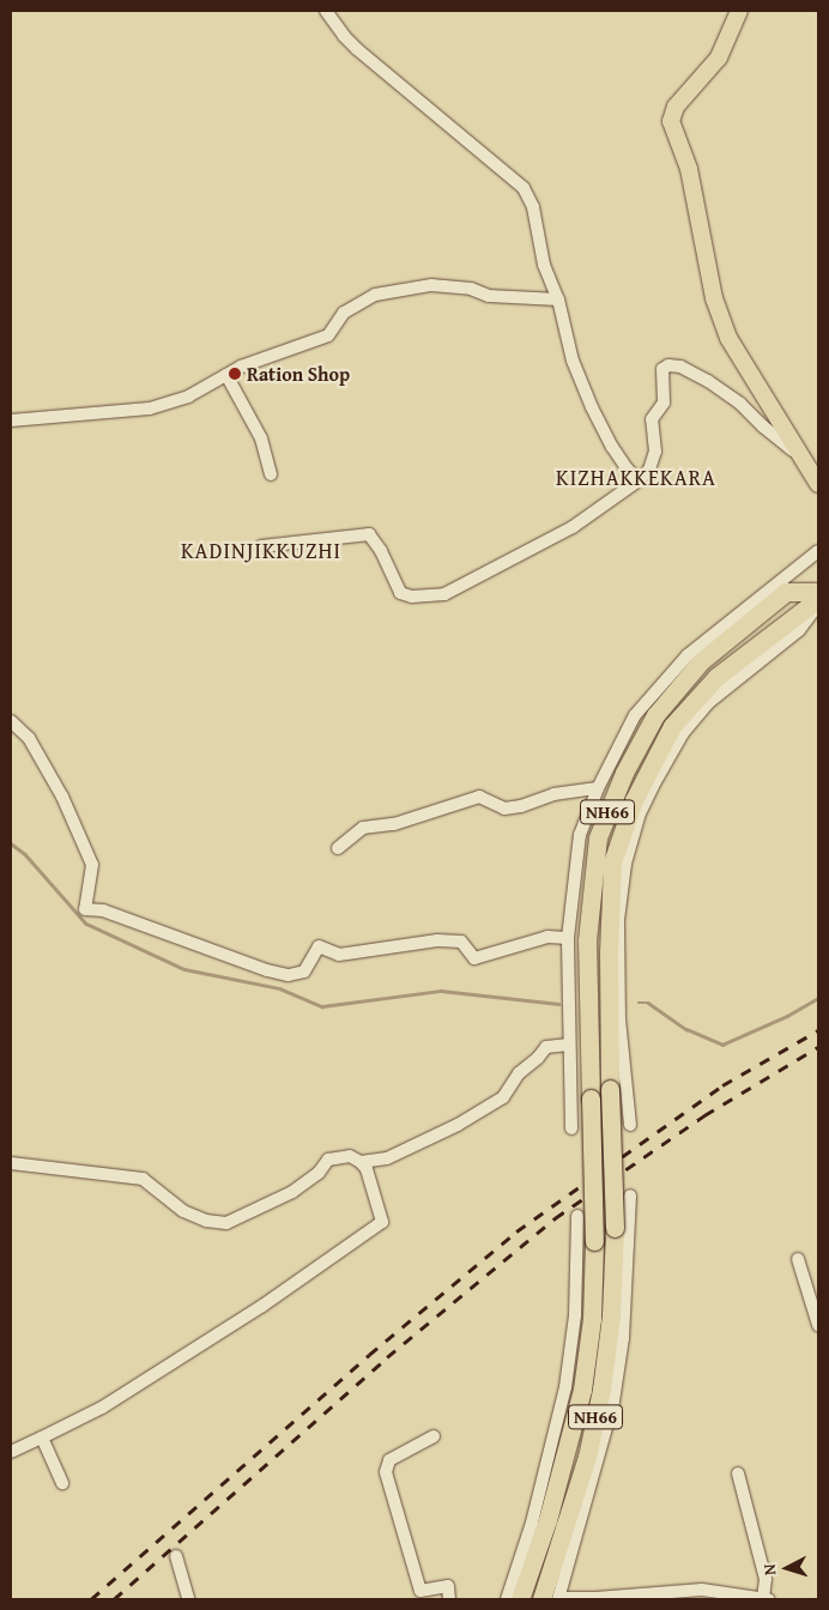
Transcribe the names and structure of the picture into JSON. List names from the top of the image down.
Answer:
{
  "streets": {
    "highway": ["NH66"]
  },
  "districts": ["KIZHAKKEKARA", "KADINJIKKUZHI"],
  "places": ["Ration Shop"],
  "north": "left"
}
